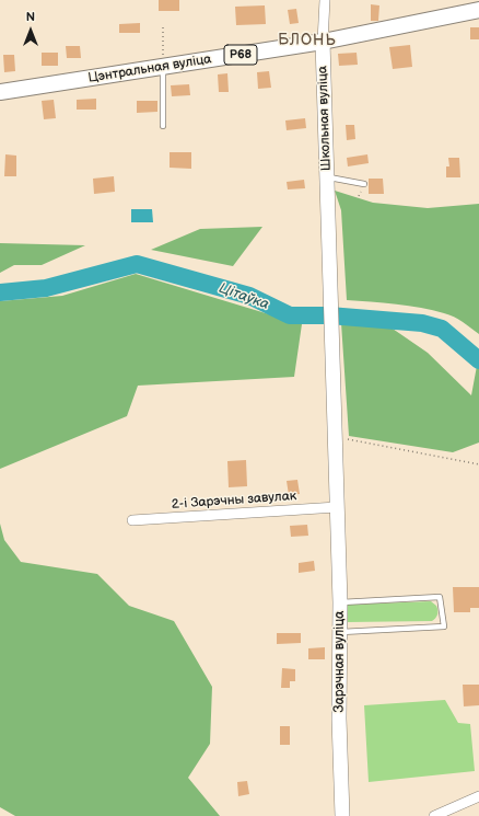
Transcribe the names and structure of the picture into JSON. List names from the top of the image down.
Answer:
{
  "streets": {
    "main road": [
      "Р68",
      "Цэнтральная вуліца",
      "Школьная вуліца",
      "Зарэчная вуліца"
    ],
    "street": ["2-і Зарэчны завулак"]
  },
  "crossings": [
    ["Цэнтральная вуліца", "Школьная вуліца"],
    ["Школьная вуліца", "Зарэчная вуліца"],
    ["2-і Зарэчны завулак", "Зарэчная вуліца"]
  ],
  "districts": ["БЛОНЬ"],
  "water": ["Цітаўка"],
  "north": "top"
}
